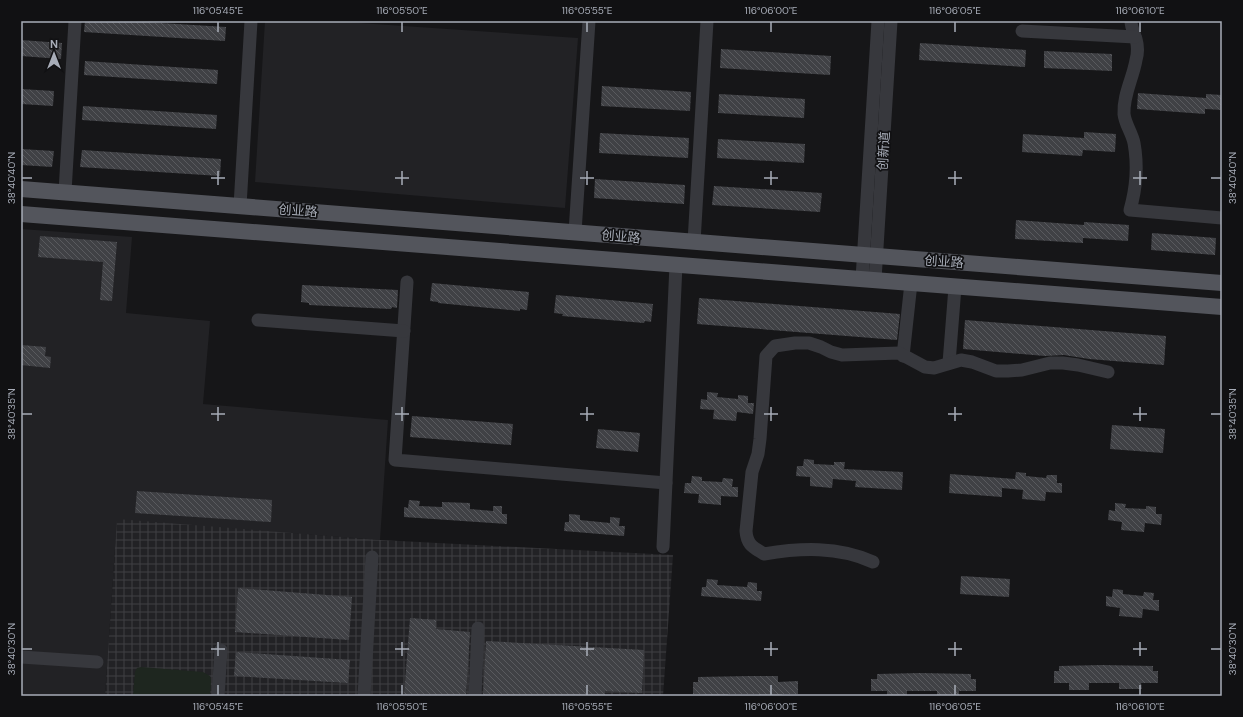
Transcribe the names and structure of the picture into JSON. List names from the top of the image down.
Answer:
{
  "streets": {
    "main road": ["创业路"],
    "street": ["创新道"]
  },
  "crossings": [
    ["创新道", "创业路"]
  ],
  "north": "top",
  "coordinates": [
    "116°05'45\"E",
    "116°05'50\"E",
    "116°05'55\"E",
    "116°06'00\"E",
    "116°06'05\"E",
    "116°06'10\"E",
    "38°40'40\"N",
    "38°40'35\"N",
    "38°40'30\"N"
  ]
}
